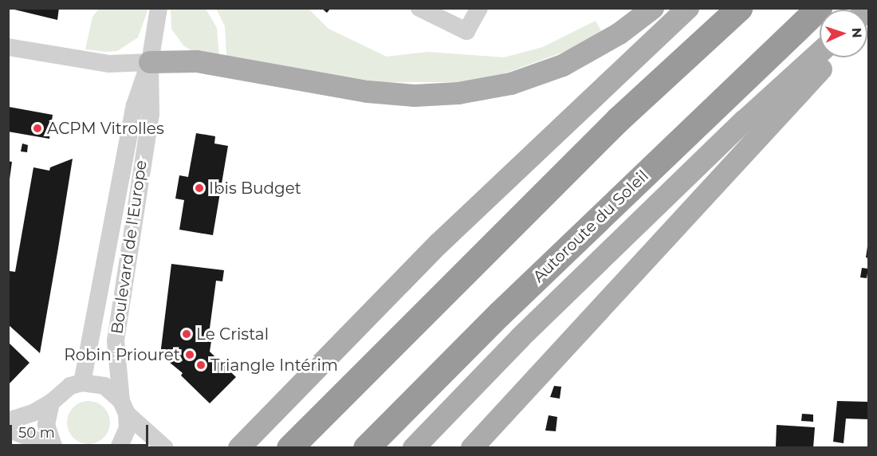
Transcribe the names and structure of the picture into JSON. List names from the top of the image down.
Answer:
{
  "streets": {
    "highway": ["Autoroute du Soleil"],
    "street": ["Boulevard de l'Europe"]
  },
  "places": [
    "ACPM Vitrolles",
    "Ibis Budget",
    "Le Cristal",
    "Robin Priouret",
    "Triangle Intérim"
  ],
  "scale_bar": "50 m",
  "north": "right"
}
